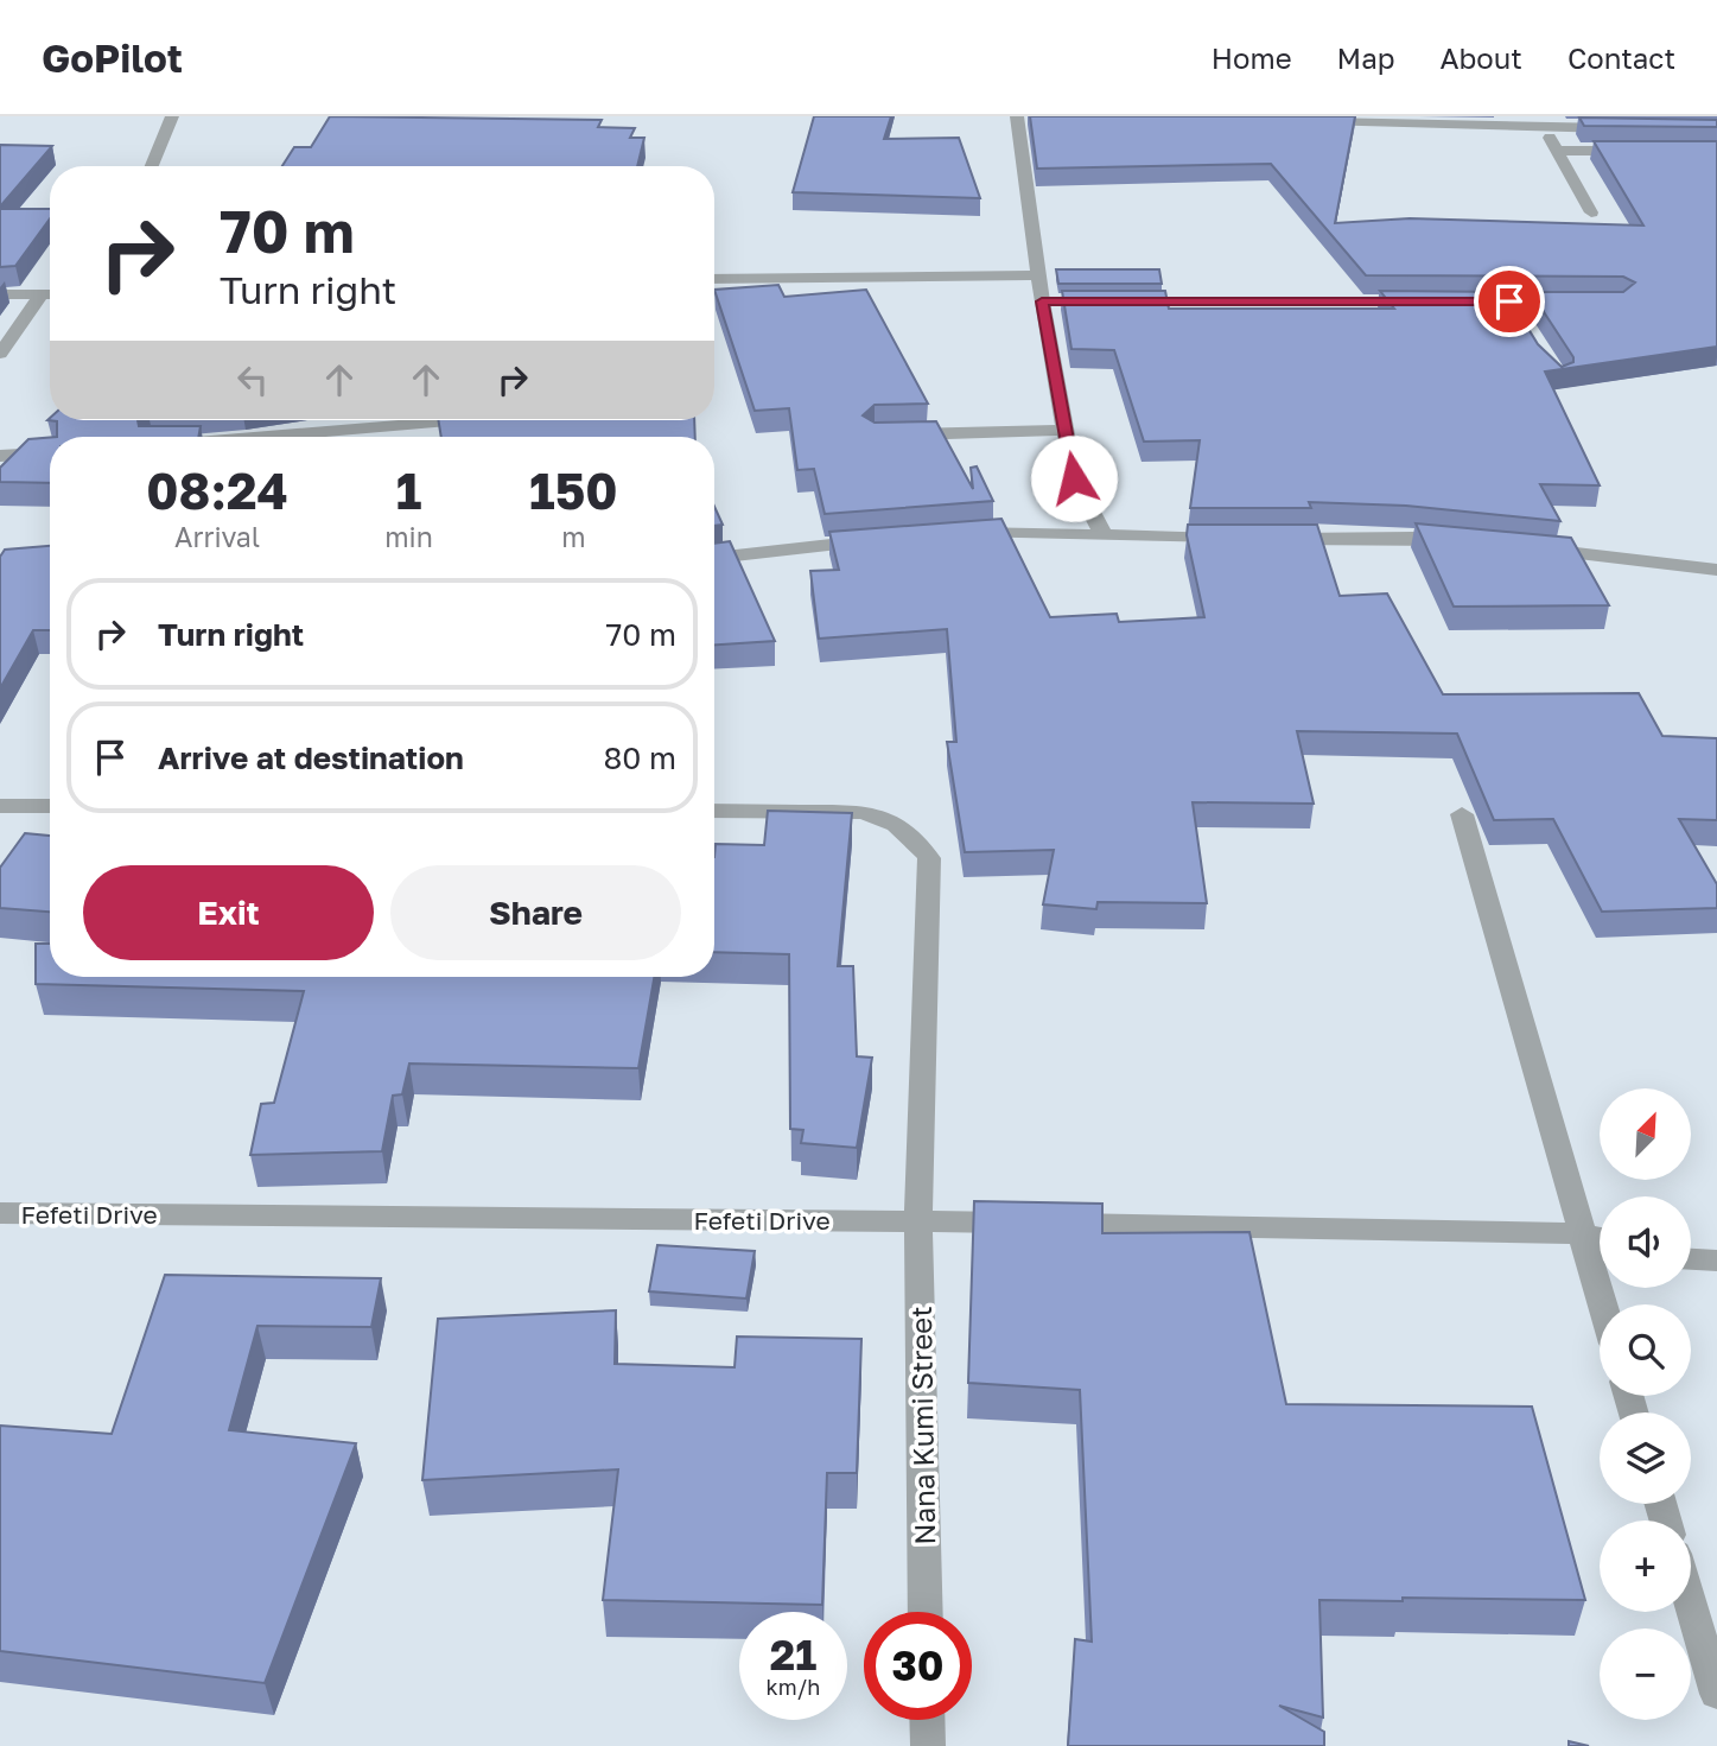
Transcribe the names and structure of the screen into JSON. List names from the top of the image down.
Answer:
{
  "streets": {
    "street": ["Fefeti Drive", "Nana Kumi Street"]
  },
  "crossings": [
    ["Fefeti Drive", "Nana Kumi Street"]
  ],
  "north": "top right",
  "page": {
    "header": "GoPilot",
    "nav": [
      "Home",
      "Map",
      "About",
      "Contact"
    ],
    "turn": ["70 m", "Turn right"],
    "eta": [
      "08:24",
      "Arrival",
      "1",
      "min",
      "150",
      "m"
    ],
    "list": [
      {
        "name": "Turn right",
        "value": "70 m"
      },
      {
        "name": "Arrive at destination",
        "value": "80 m"
      }
    ],
    "buttons": ["Exit", "Share"],
    "map_buttons": ["+", "−"],
    "speed": "21 km/h",
    "limit": "30"
  }
}
